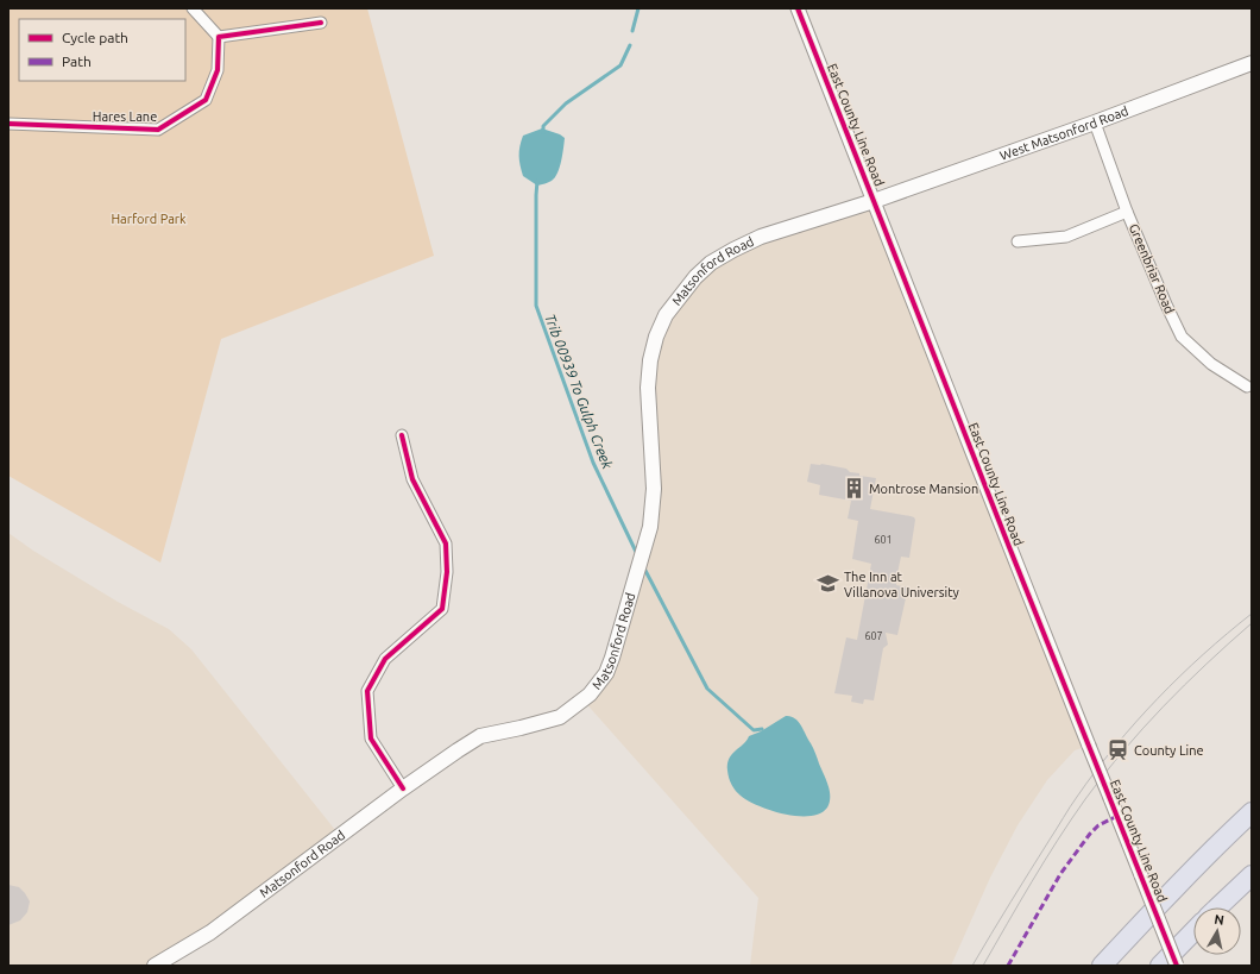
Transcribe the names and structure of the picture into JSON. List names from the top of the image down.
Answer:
{
  "streets": {
    "main road": ["West Matsonford Road", "Matsonford Road"],
    "street": ["Hares Lane", "East County Line Road", "Greenbriar Road"]
  },
  "crossings": [
    ["East County Line Road", "West Matsonford Road"],
    ["East County Line Road", "Matsonford Road"],
    ["West Matsonford Road", "Greenbriar Road"],
    ["West Matsonford Road", "Matsonford Road"]
  ],
  "water": ["Trib 00939 To Gulph Creek"],
  "parks": ["Harford Park"],
  "places": {
    "building": ["Montrose Mansion"],
    "school or university": ["The Inn at Villanova University"],
    "station": ["County Line"]
  },
  "house_numbers": ["601", "607"],
  "legend": ["Cycle path", "Path"],
  "north": "top"
}
